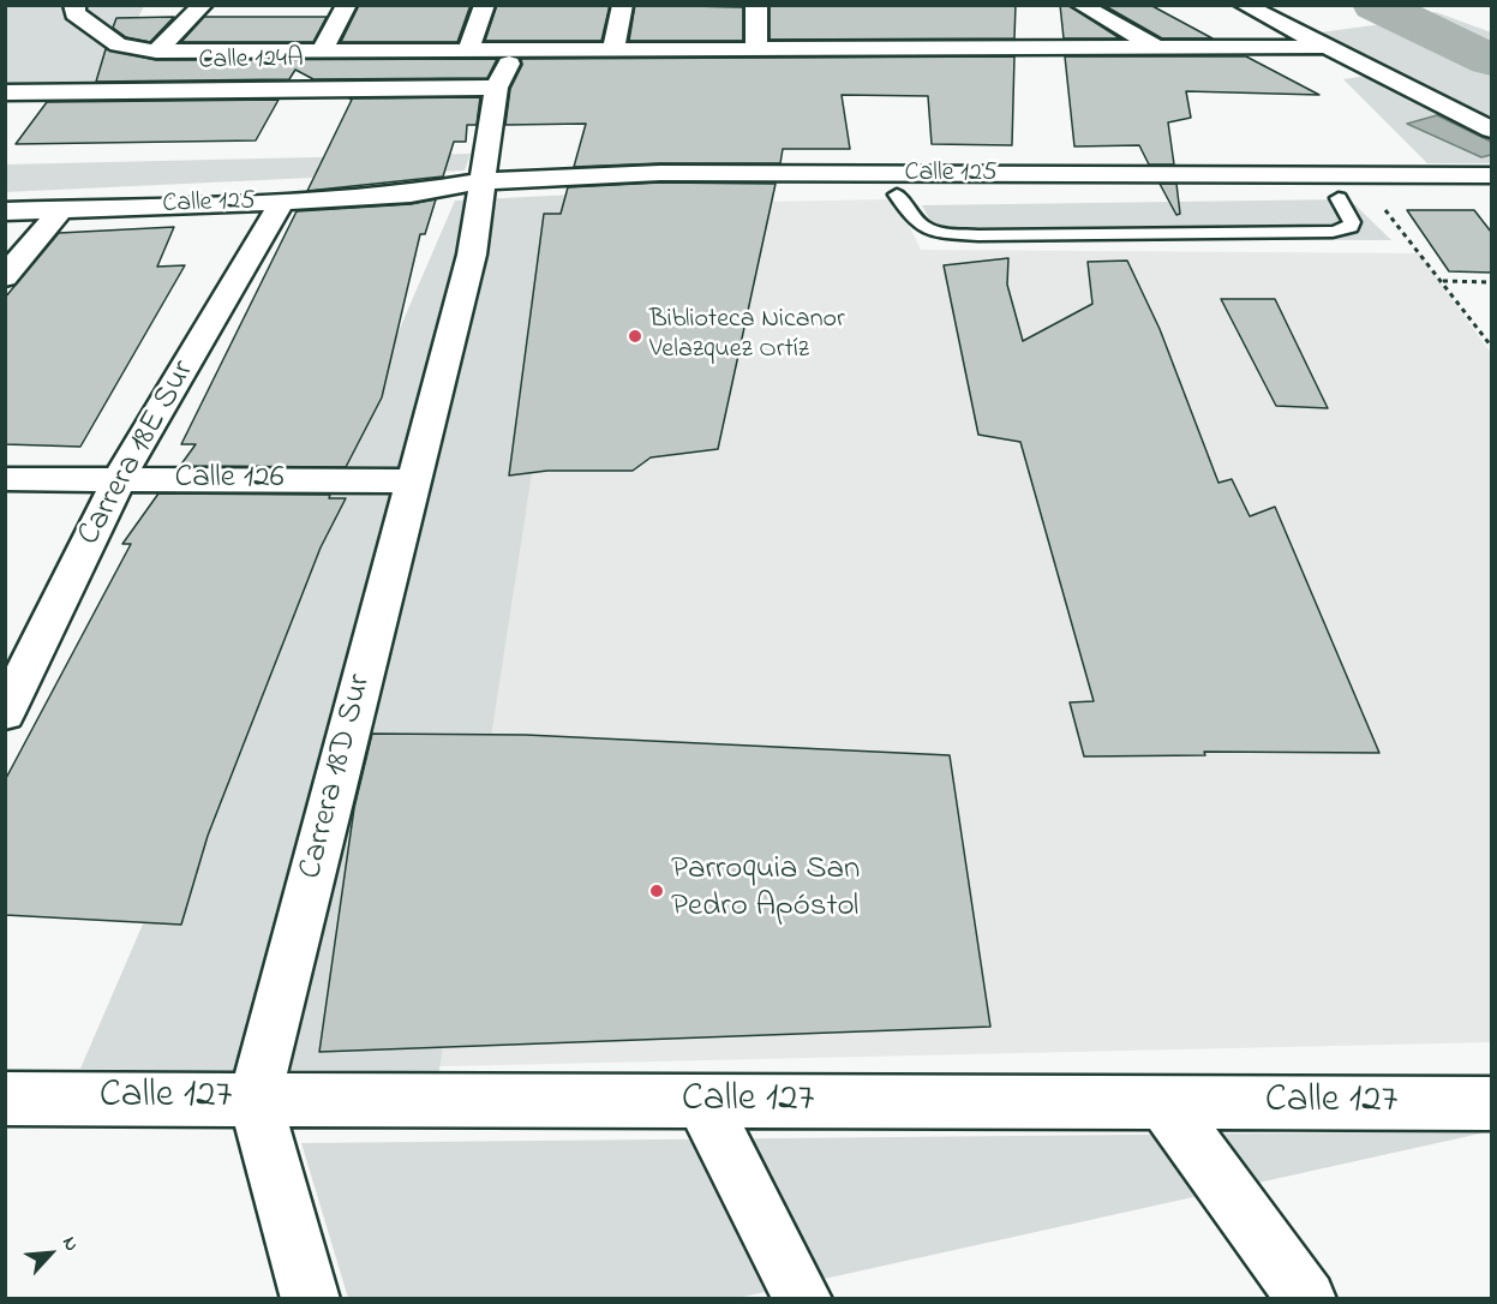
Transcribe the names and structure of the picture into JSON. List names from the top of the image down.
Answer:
{
  "streets": {
    "street": [
      "Calle 124A",
      "Calle 125",
      "Carrera 18E Sur",
      "Calle 126",
      "Carrera 18D Sur",
      "Calle 127"
    ]
  },
  "crossings": [
    ["Calle 124A", "Carrera 18D Sur"],
    ["Calle 125", "Carrera 18E Sur"],
    ["Calle 125", "Carrera 18D Sur"],
    ["Carrera 18E Sur", "Calle 126"],
    ["Calle 126", "Carrera 18D Sur"],
    ["Carrera 18D Sur", "Calle 127"]
  ],
  "places": ["Biblioteca Nicanor Velazquez Ortíz", "Parroquia San Pedro Apóstol"],
  "north": "top right"
}
